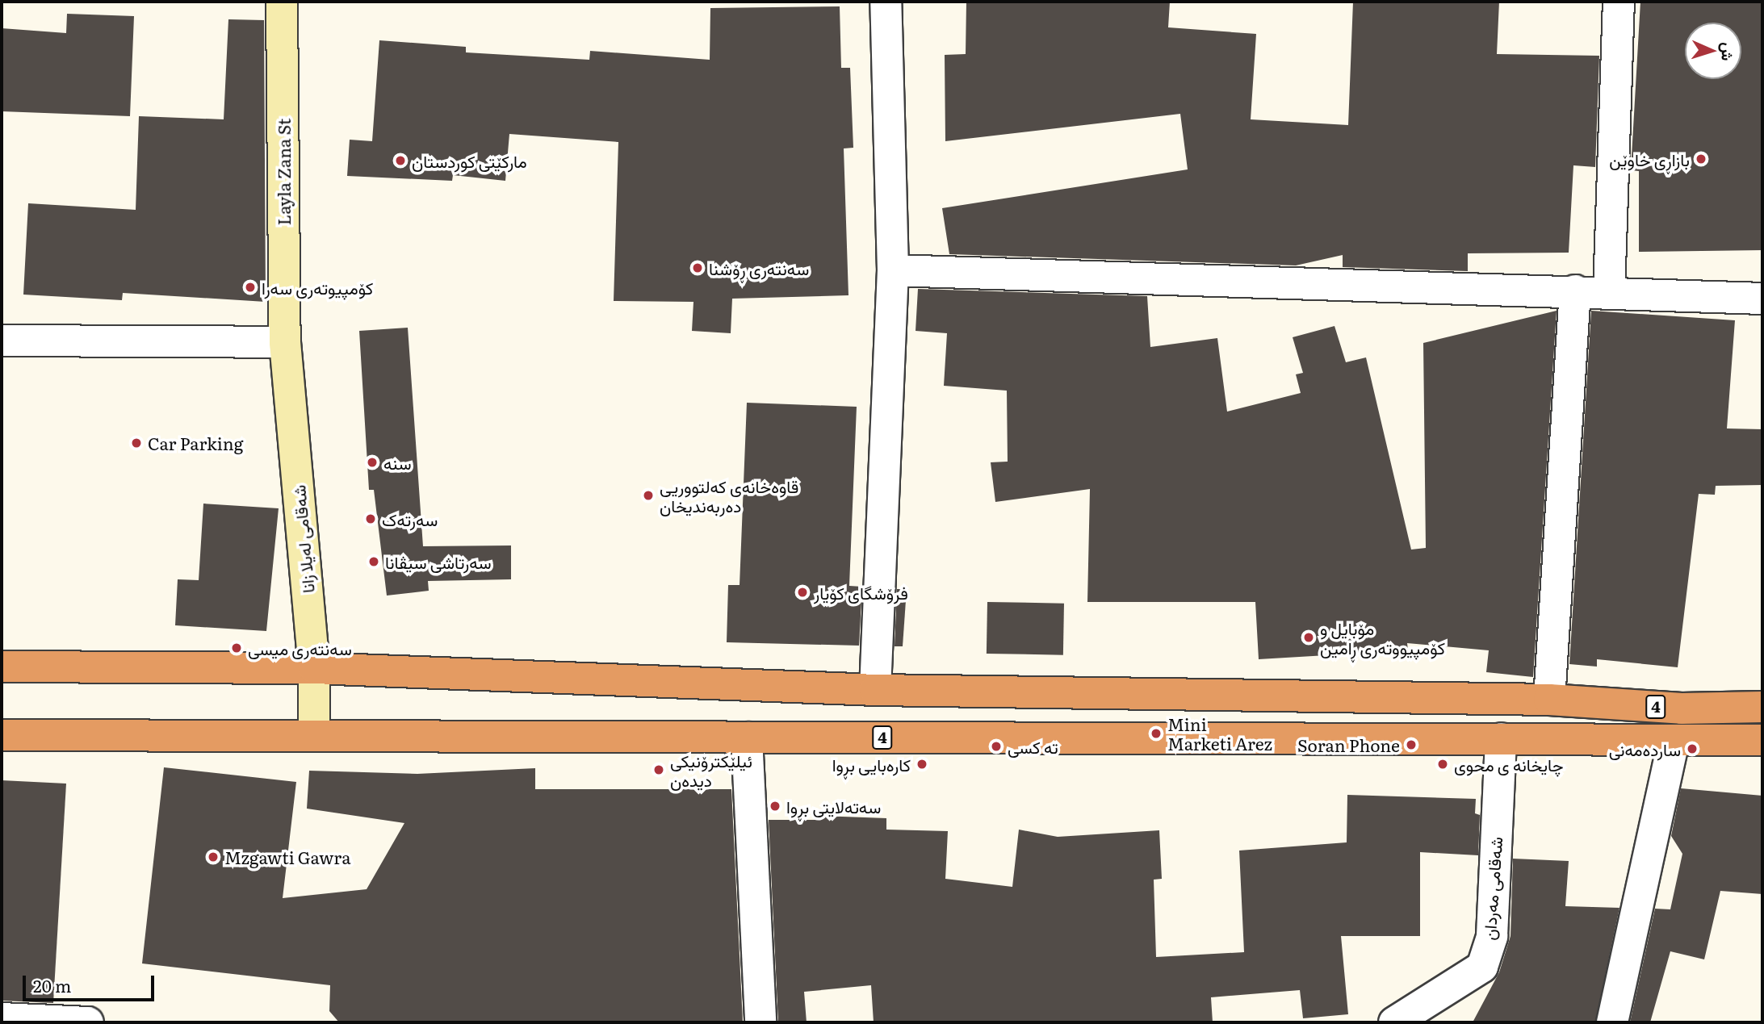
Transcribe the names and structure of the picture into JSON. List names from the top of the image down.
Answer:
{
  "streets": {
    "highway": ["4"],
    "street": ["Layla Zana St", "شەقامی لەیلا زانا", "شەقامی مەردان"]
  },
  "crossings": [
    ["Layla Zana St", "شەقامی لەیلا زانا"],
    ["شەقامی لەیلا زانا", "4"],
    ["4", "شەقامی مەردان"]
  ],
  "places": [
    "بازاڕی خاوێن",
    "مارکێتی کوردستان",
    "سەنتەری ڕۆشنا",
    "کۆمپیوتەری سەرا",
    "Car Parking",
    "سنە",
    "قاوەخانەی کەلتووریی دەربەندیخان",
    "سەرتەک",
    "سەرتاشی سیڤانا",
    "فرۆشگای کۆیار",
    "مۆبایل و کۆمپیووتەری ڕامین",
    "سەنتەری میسی",
    "Mini Marketi Arez",
    "Soran Phone",
    "ته كسى",
    "ساردەمەنی",
    "کارەبایی بڕوا",
    "چايخانه ى محوى",
    "ئیلێکترۆنیکی دیدەن",
    "سه‌ته‌لایتی بڕوا",
    "Mzgawti Gawra"
  ],
  "scale_bar": "20 m",
  "north": "right"
}
